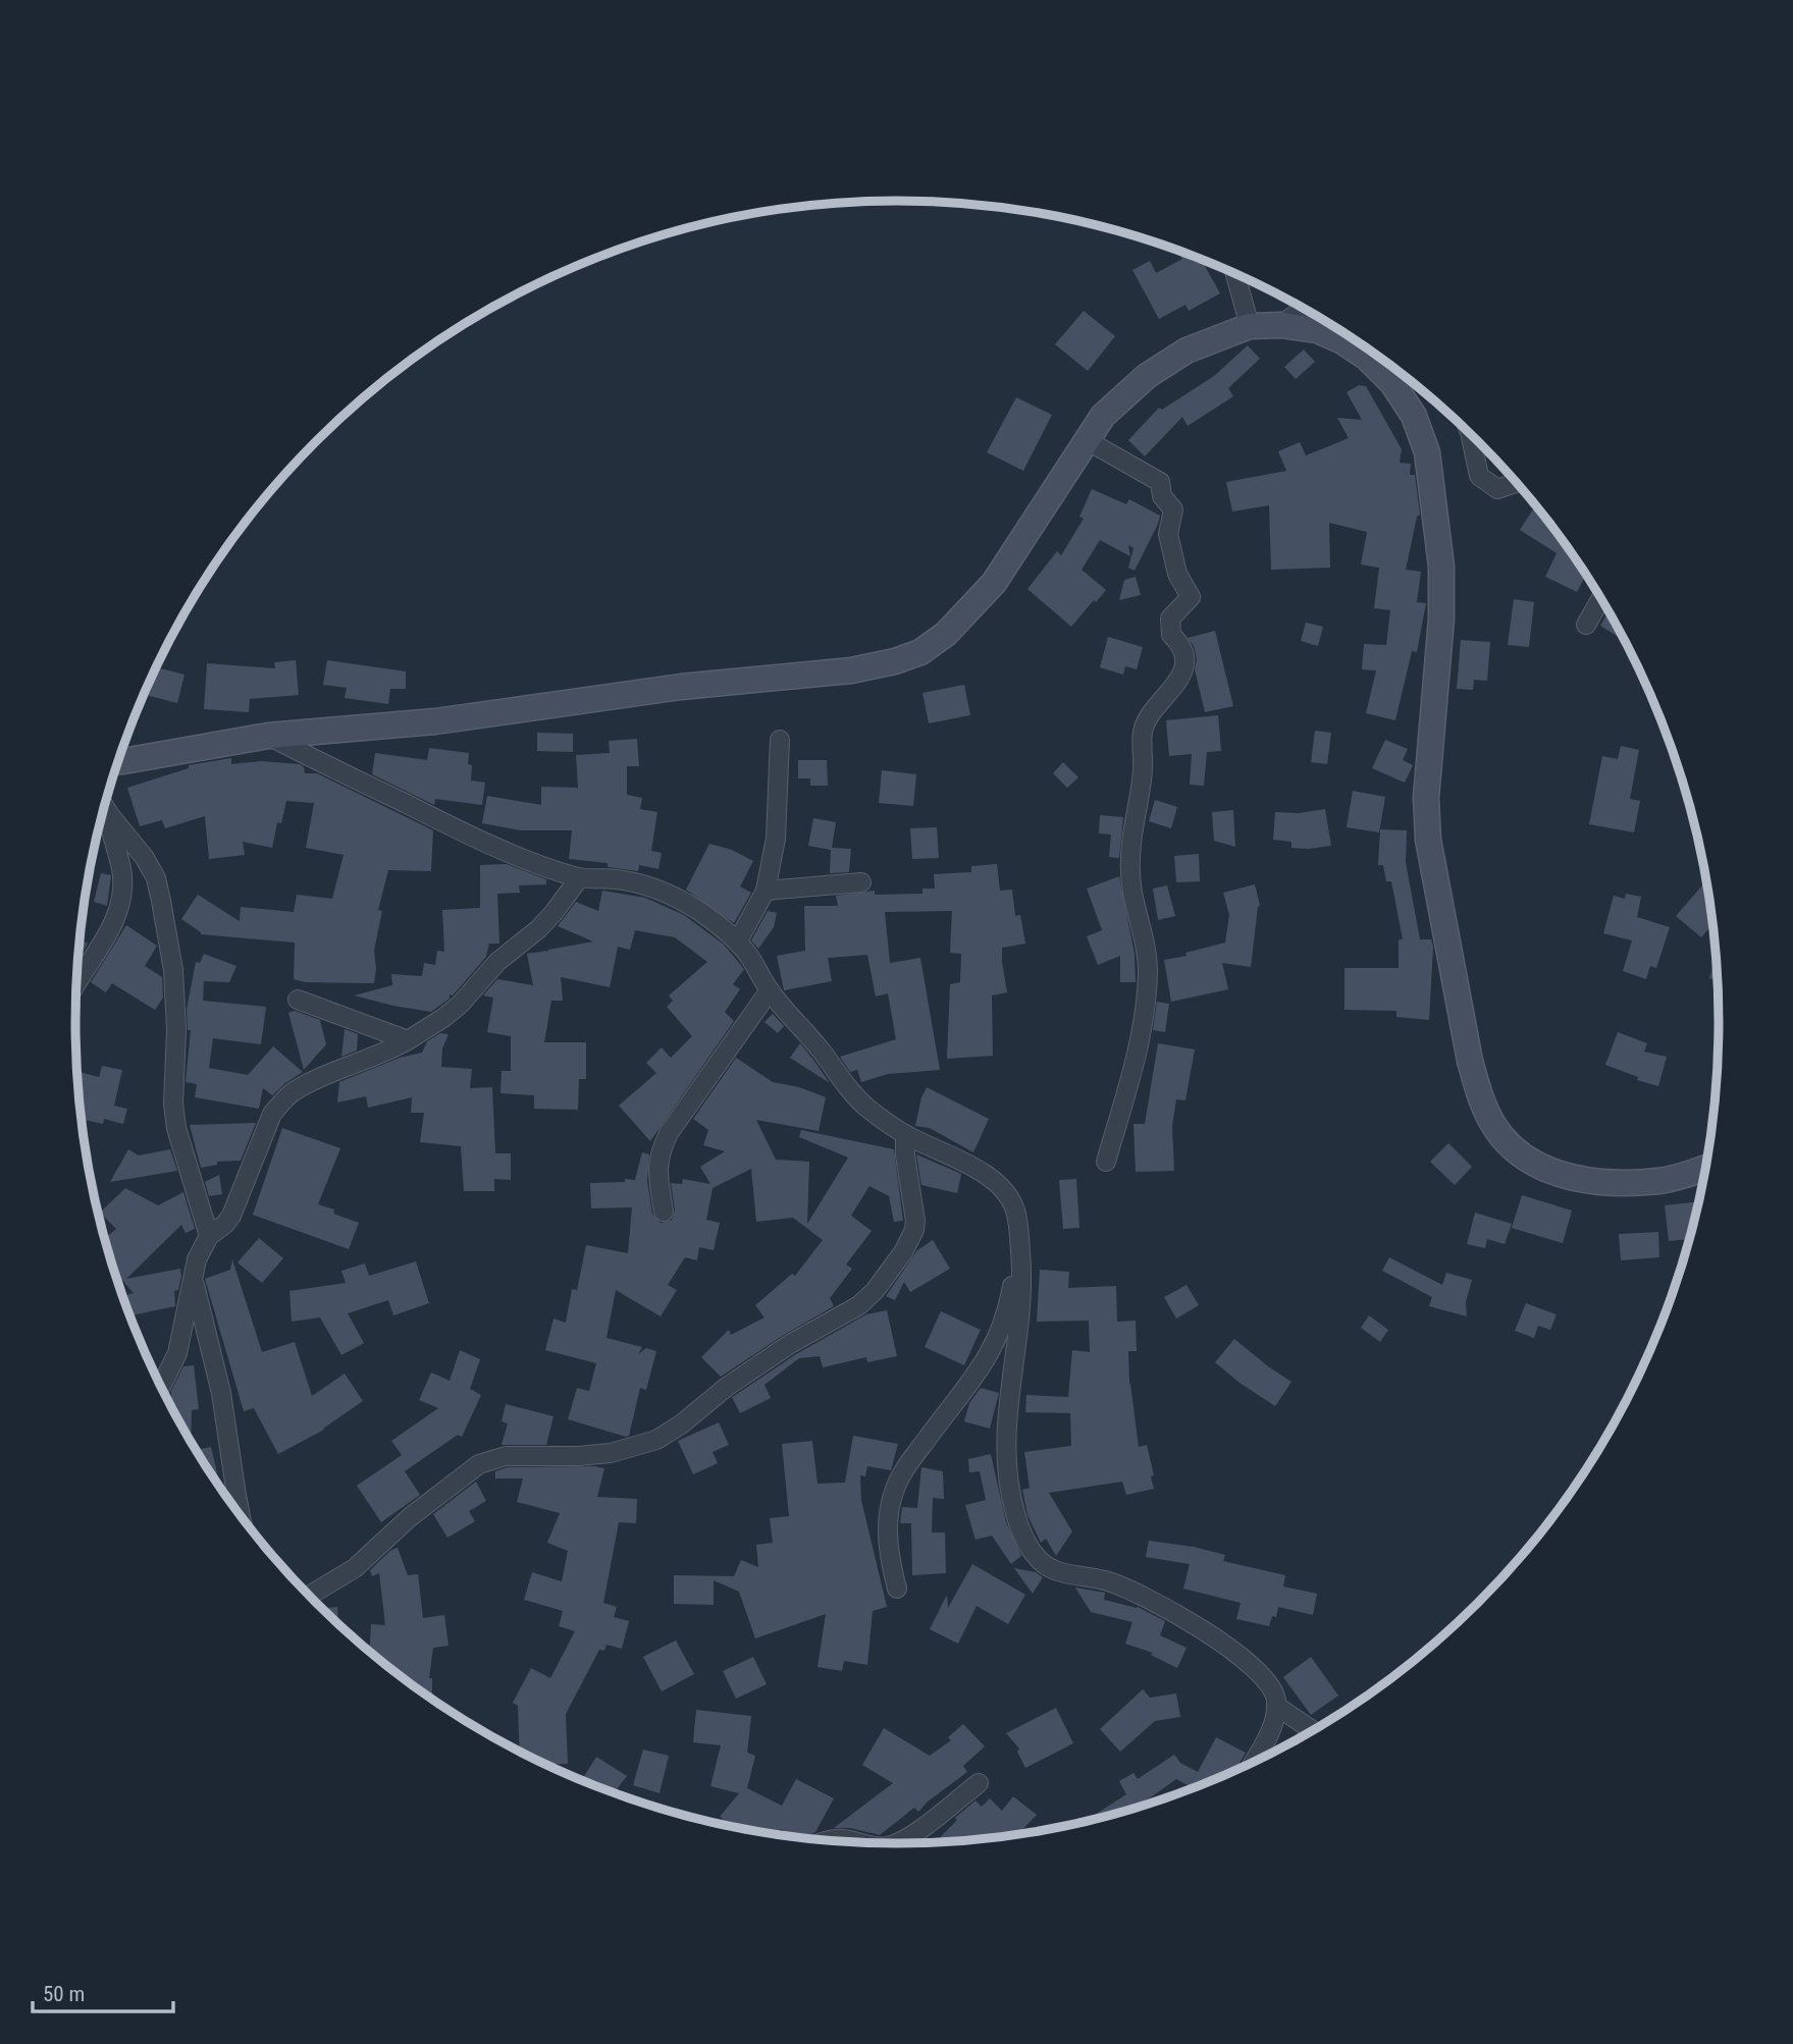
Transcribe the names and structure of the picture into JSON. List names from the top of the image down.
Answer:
{
  "scale_bar": "50 m"
}
